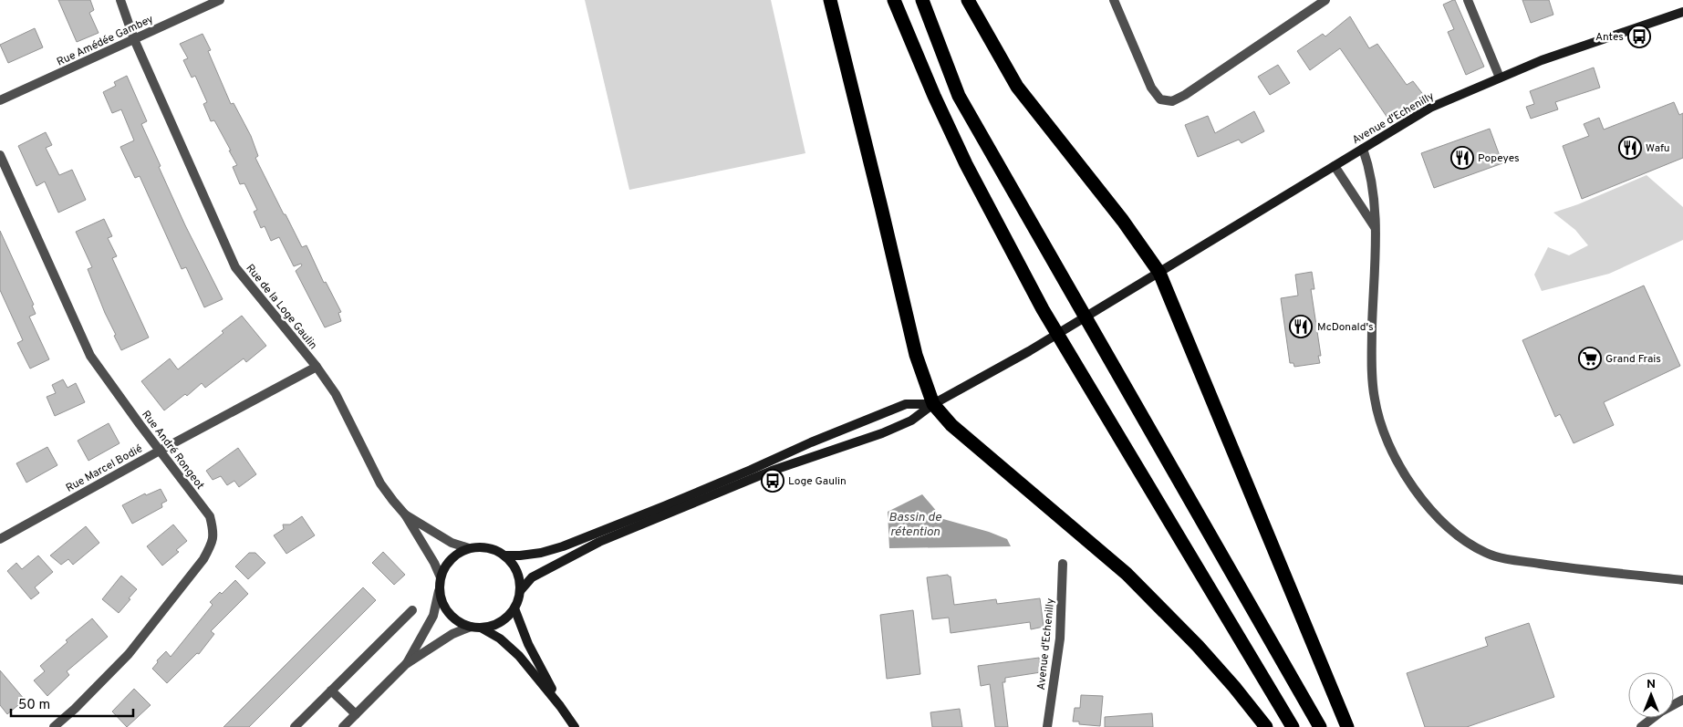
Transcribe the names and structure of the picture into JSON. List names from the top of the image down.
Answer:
{
  "streets": {
    "street": [
      "Rue Amédée Gambey",
      "Avenue d'Echenilly",
      "Rue de la Loge Gaulin",
      "Rue André Rongeot",
      "Rue Marcel Bodié"
    ]
  },
  "crossings": [
    ["Rue Amédée Gambey", "Rue de la Loge Gaulin"],
    ["Avenue d'Echenilly", "Rue de la Loge Gaulin"],
    ["Rue de la Loge Gaulin", "Rue Marcel Bodié"],
    ["Rue André Rongeot", "Rue Marcel Bodié"]
  ],
  "water": ["Bassin de rétention"],
  "places": {
    "bus stop": ["Antes", "Loge Gaulin"],
    "restaurant": ["Wafu", "Popeyes", "McDonald's"],
    "supermarket": ["Grand Frais"]
  },
  "scale_bar": "50 m",
  "north": "top"
}
